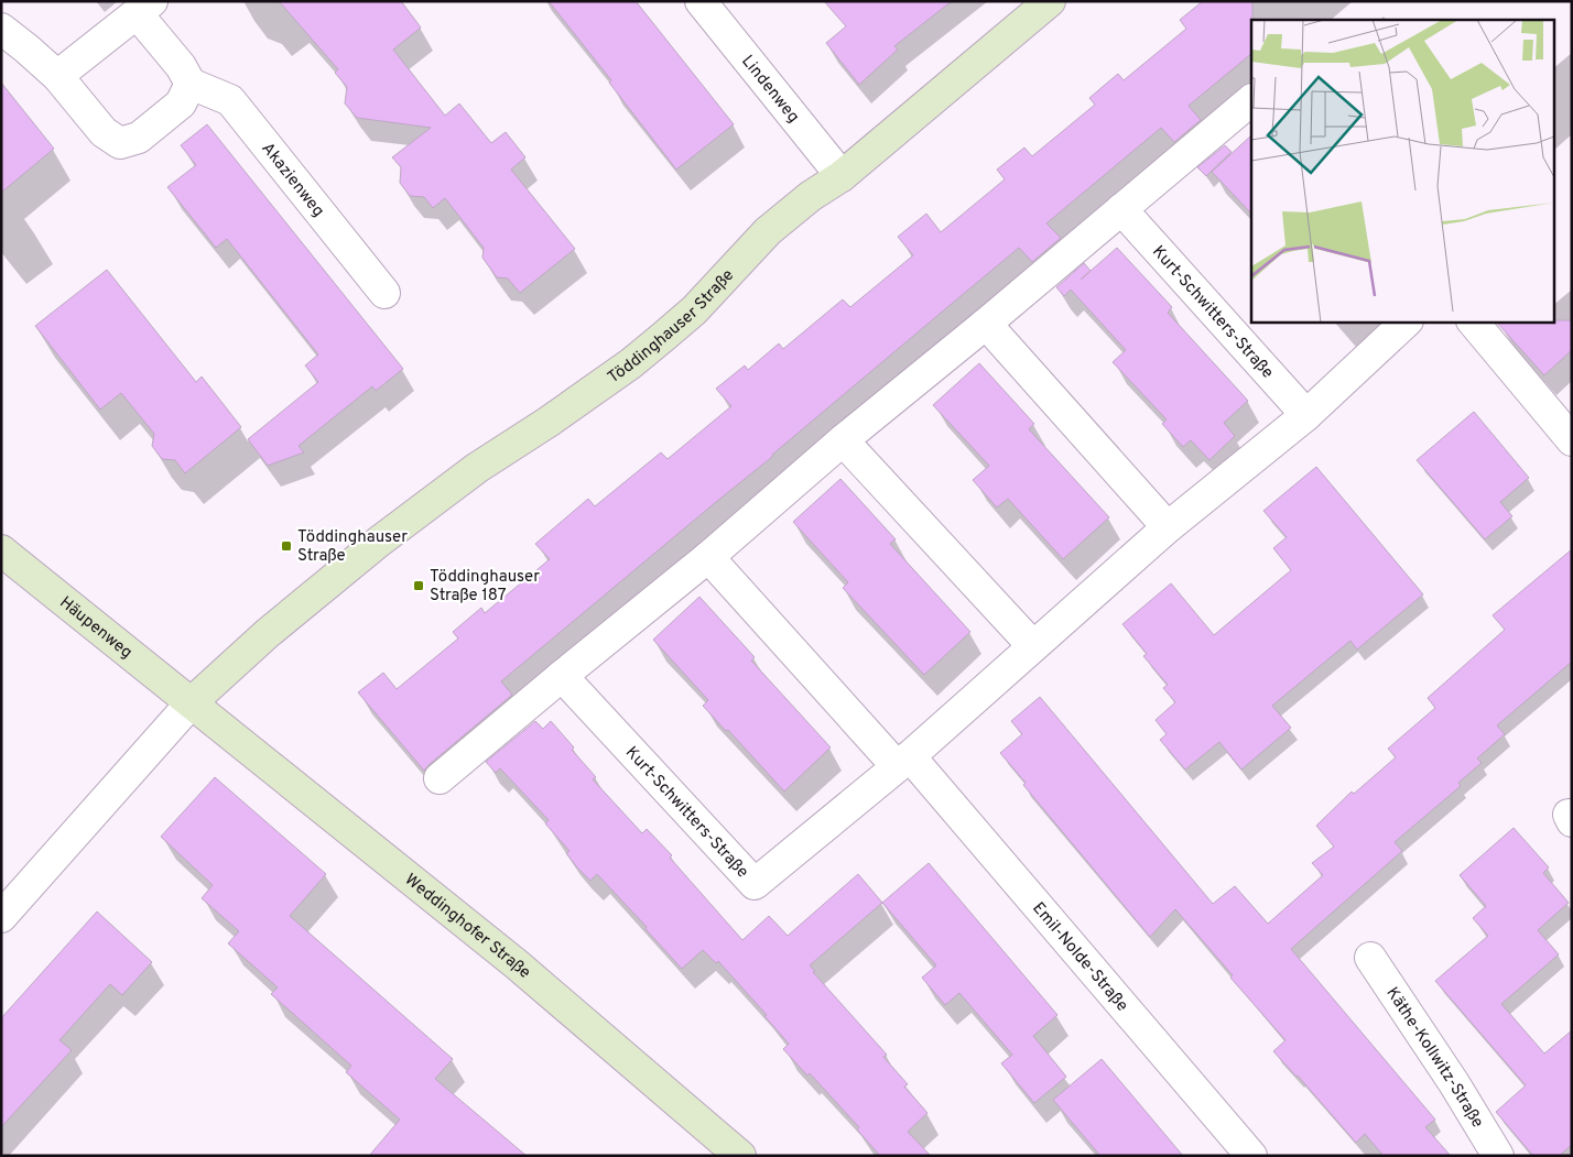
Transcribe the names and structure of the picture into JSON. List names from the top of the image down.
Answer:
{
  "streets": {
    "street": [
      "Lindenweg",
      "Akazienweg",
      "Kurt-Schwitters-Straße",
      "Töddinghauser Straße",
      "Häupenweg",
      "Weddinghofer Straße",
      "Emil-Nolde-Straße",
      "Käthe-Kollwitz-Straße"
    ]
  },
  "crossings": [
    ["Lindenweg", "Töddinghauser Straße"],
    ["Kurt-Schwitters-Straße", "Emil-Nolde-Straße"],
    ["Töddinghauser Straße", "Häupenweg"],
    ["Töddinghauser Straße", "Weddinghofer Straße"],
    ["Häupenweg", "Weddinghofer Straße"]
  ],
  "places": {
    "transit": ["Töddinghauser Straße", "Töddinghauser Straße 187"]
  }
}
